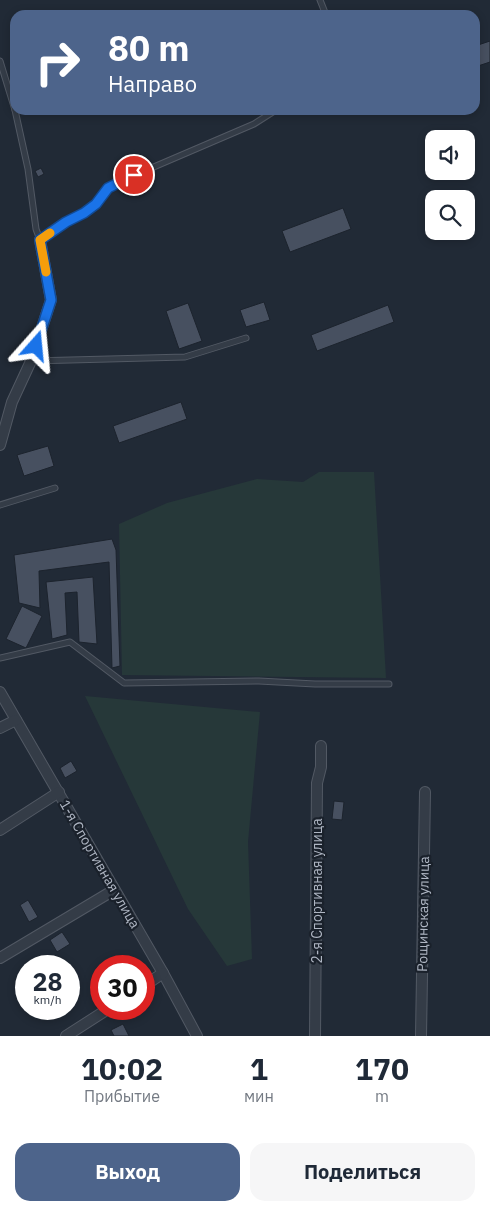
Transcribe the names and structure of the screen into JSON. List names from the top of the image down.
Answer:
{
  "streets": {
    "street": ["1-я Спортивная улица", "2-я Спортивная улица", "Рощинская улица"]
  },
  "page": {
    "turn": ["80 m", "Направо"],
    "speed": "28 km/h",
    "limit": "30",
    "eta": [
      "10:02",
      "Прибытие",
      "1",
      "мин",
      "170",
      "m"
    ],
    "buttons": ["Выход", "Поделиться"]
  }
}
